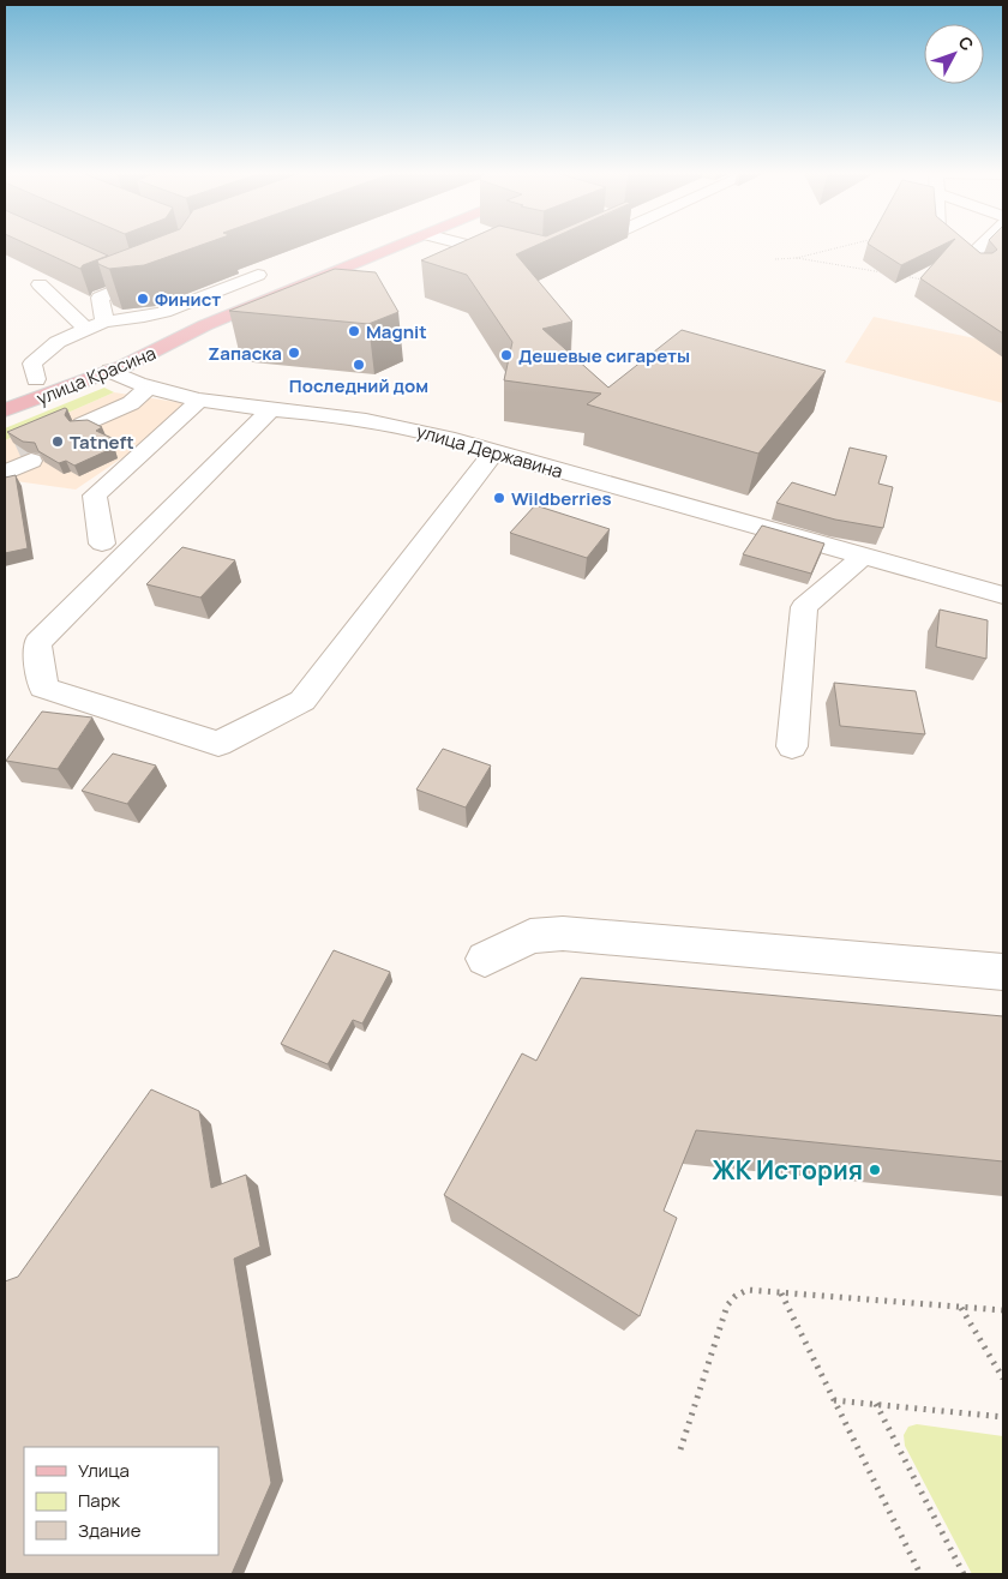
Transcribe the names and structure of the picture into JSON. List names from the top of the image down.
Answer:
{
  "streets": {
    "main road": ["улица Красина"],
    "street": ["улица Державина"]
  },
  "crossings": [
    ["улица Красина", "улица Державина"]
  ],
  "places": [
    "Финист",
    "Magnit",
    "Zапаска",
    "Дешевые сигареты",
    "Последний дом",
    "Tatneft",
    "Wildberries",
    "ЖК История"
  ],
  "legend": ["Улица", "Парк", "Здание"],
  "north": "top right"
}
